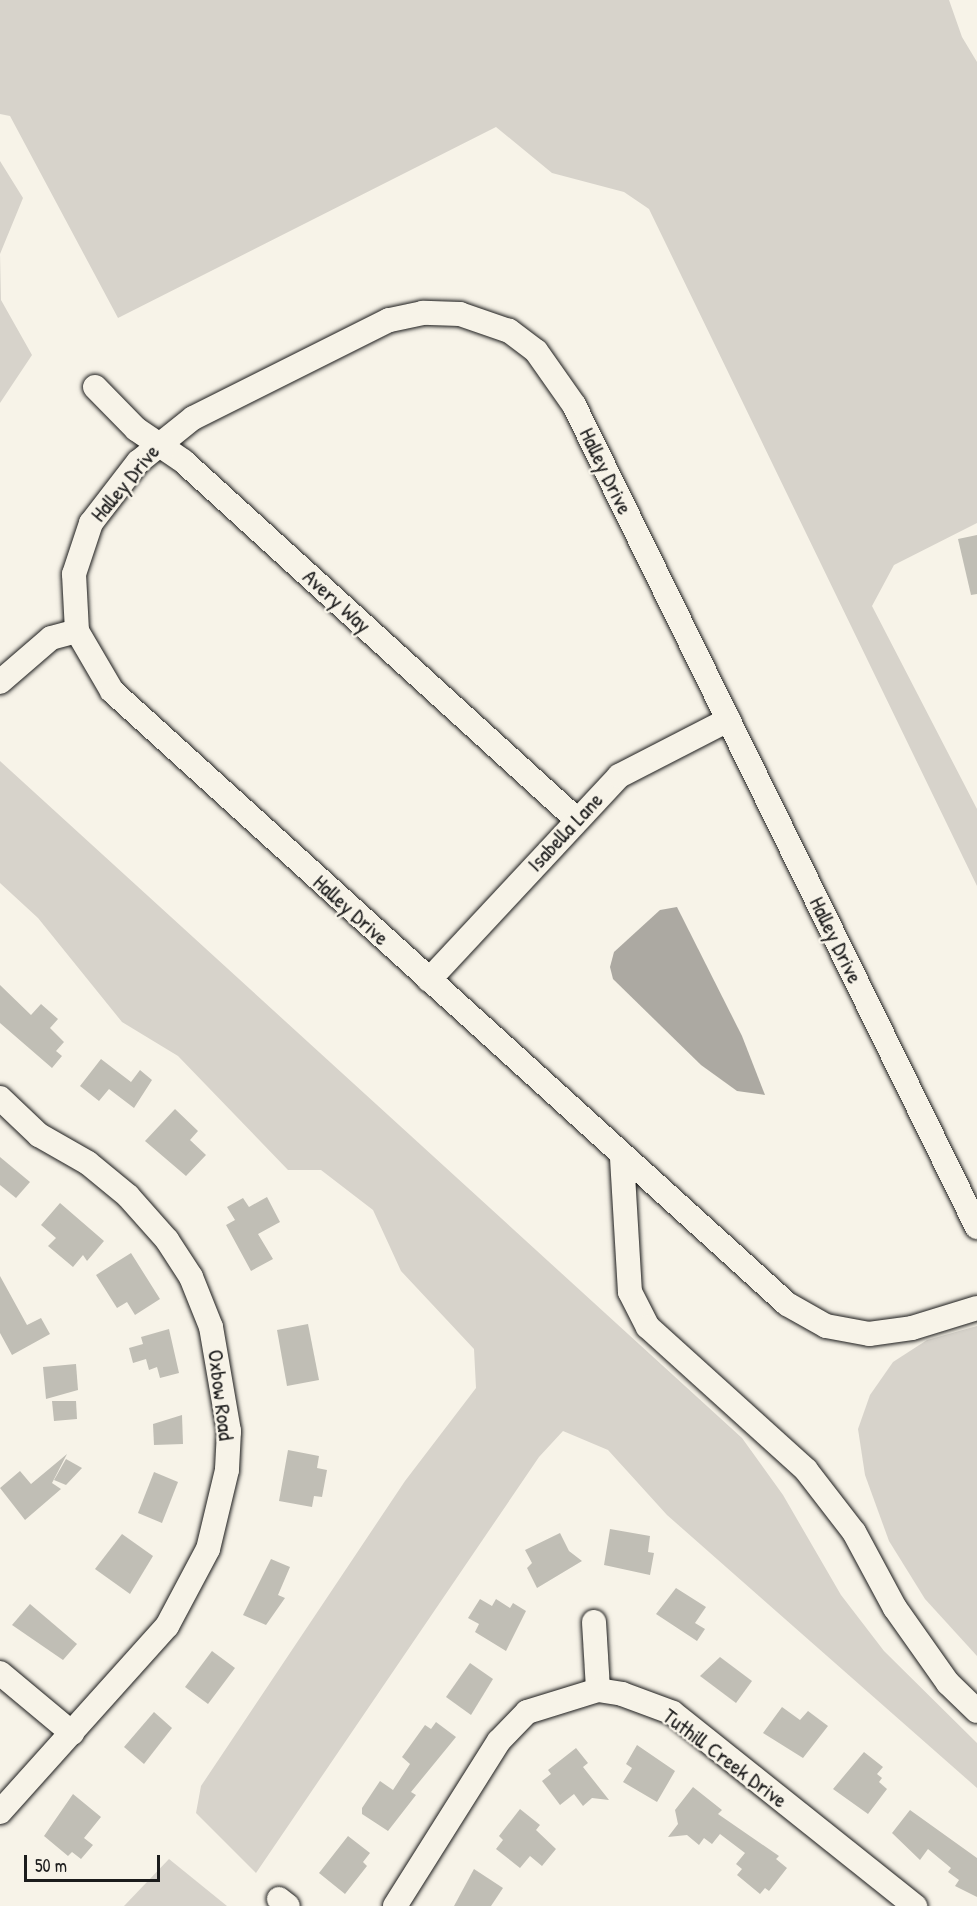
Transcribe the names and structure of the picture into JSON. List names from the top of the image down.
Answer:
{
  "streets": {
    "street": [
      "Halley Drive",
      "Avery Way",
      "Isabella Lane",
      "Oxbow Road",
      "Tuthill Creek Drive"
    ]
  },
  "crossings": [
    ["Halley Drive", "Avery Way"],
    ["Halley Drive", "Isabella Lane"],
    ["Avery Way", "Isabella Lane"]
  ],
  "scale_bar": "50 m"
}
